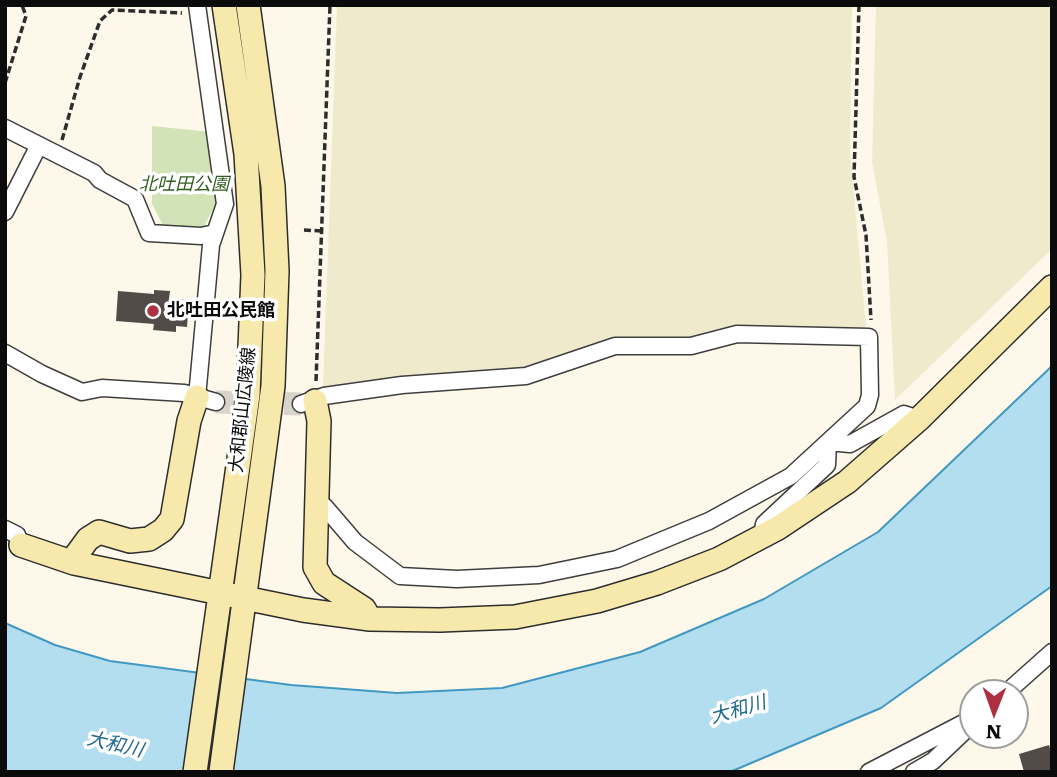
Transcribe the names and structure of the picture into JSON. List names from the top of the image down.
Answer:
{
  "streets": {
    "street": ["大和郡山広陵線"]
  },
  "water": ["大和川"],
  "parks": ["北吐田公園"],
  "places": ["北吐田公民館"],
  "north": "bottom"
}
